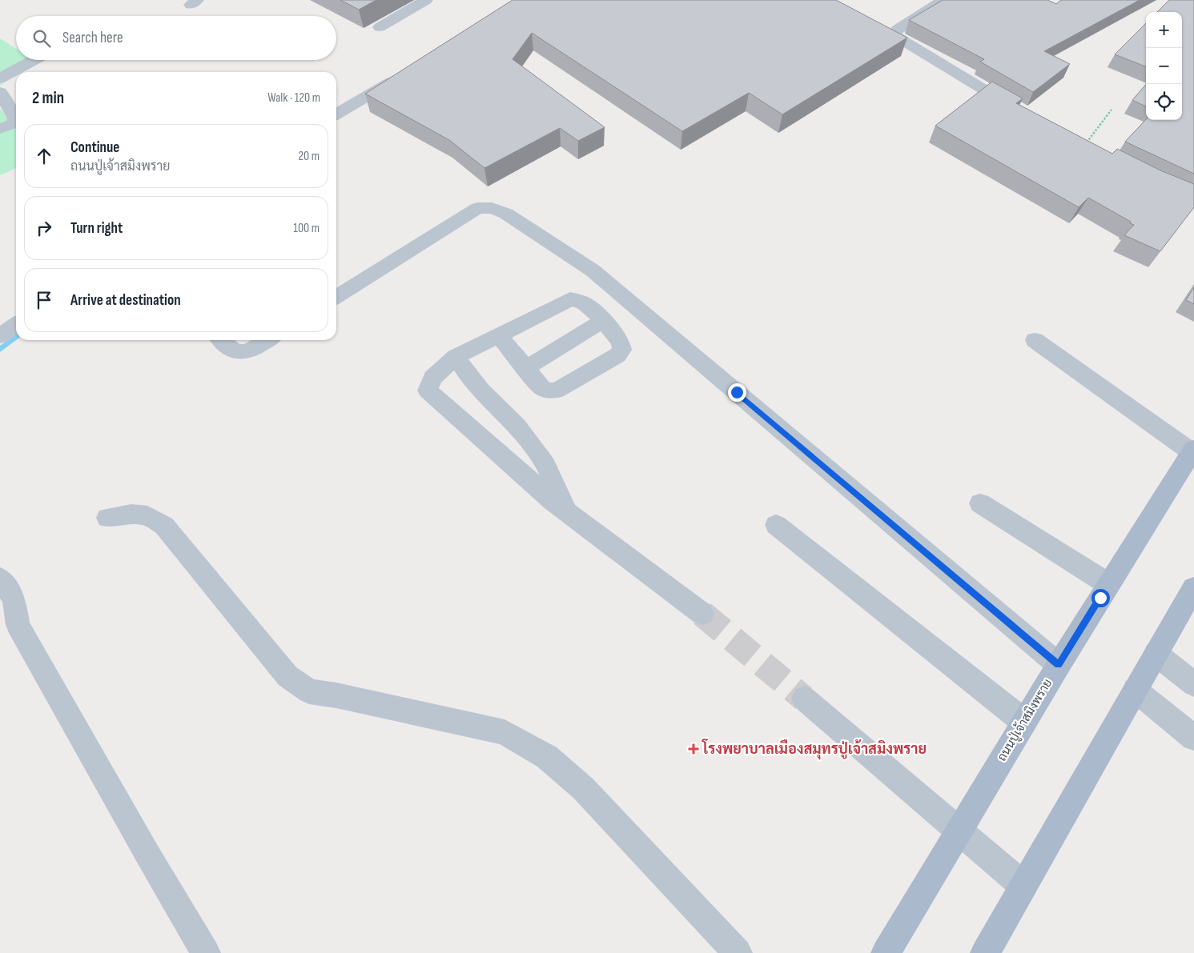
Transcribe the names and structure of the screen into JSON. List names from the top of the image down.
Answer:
{
  "streets": {
    "main road": ["ถนนปู่เจ้าสมิงพราย"]
  },
  "places": {
    "health": ["โรงพยาบาลเมืองสมุทรปู่เจ้าสมิงพราย"]
  },
  "page": {
    "map_buttons": ["+", "−"],
    "search": "Search here",
    "heading": ["2 min", "Walk · 120 m"],
    "list": [
      ["Continue", "ถนนปู่เจ้าสมิงพราย", "20 m"],
      ["Turn right", "100 m"],
      "Arrive at destination"
    ]
  }
}
